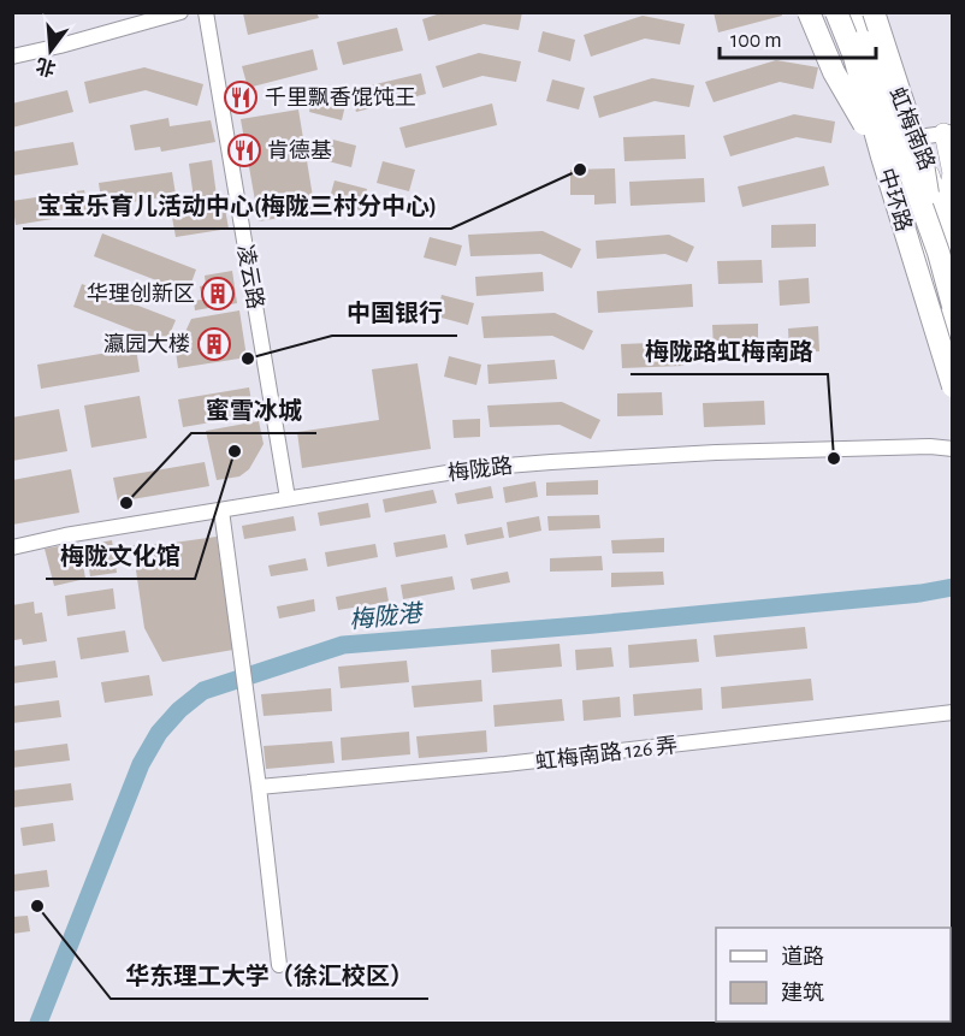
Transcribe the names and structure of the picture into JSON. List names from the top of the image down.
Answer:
{
  "streets": {
    "highway": ["中环路"],
    "main road": ["虹梅南路"],
    "street": ["凌云路", "梅陇路", "虹梅南路 126 弄"]
  },
  "crossings": [
    ["虹梅南路", "中环路"],
    ["凌云路", "梅陇路"]
  ],
  "water": ["梅陇港"],
  "places": {
    "restaurant": ["千里飘香馄饨王", "肯德基"],
    "other": [
      "宝宝乐育儿活动中心(梅陇三村分中心)",
      "中国银行",
      "梅陇文化馆",
      "梅陇路虹梅南路",
      "蜜雪冰城",
      "华东理工大学（徐汇校区）"
    ],
    "building": ["华理创新区", "瀛园大楼"]
  },
  "legend": ["道路", "建筑"],
  "scale_bar": "100 m",
  "north": "bottom"
}
